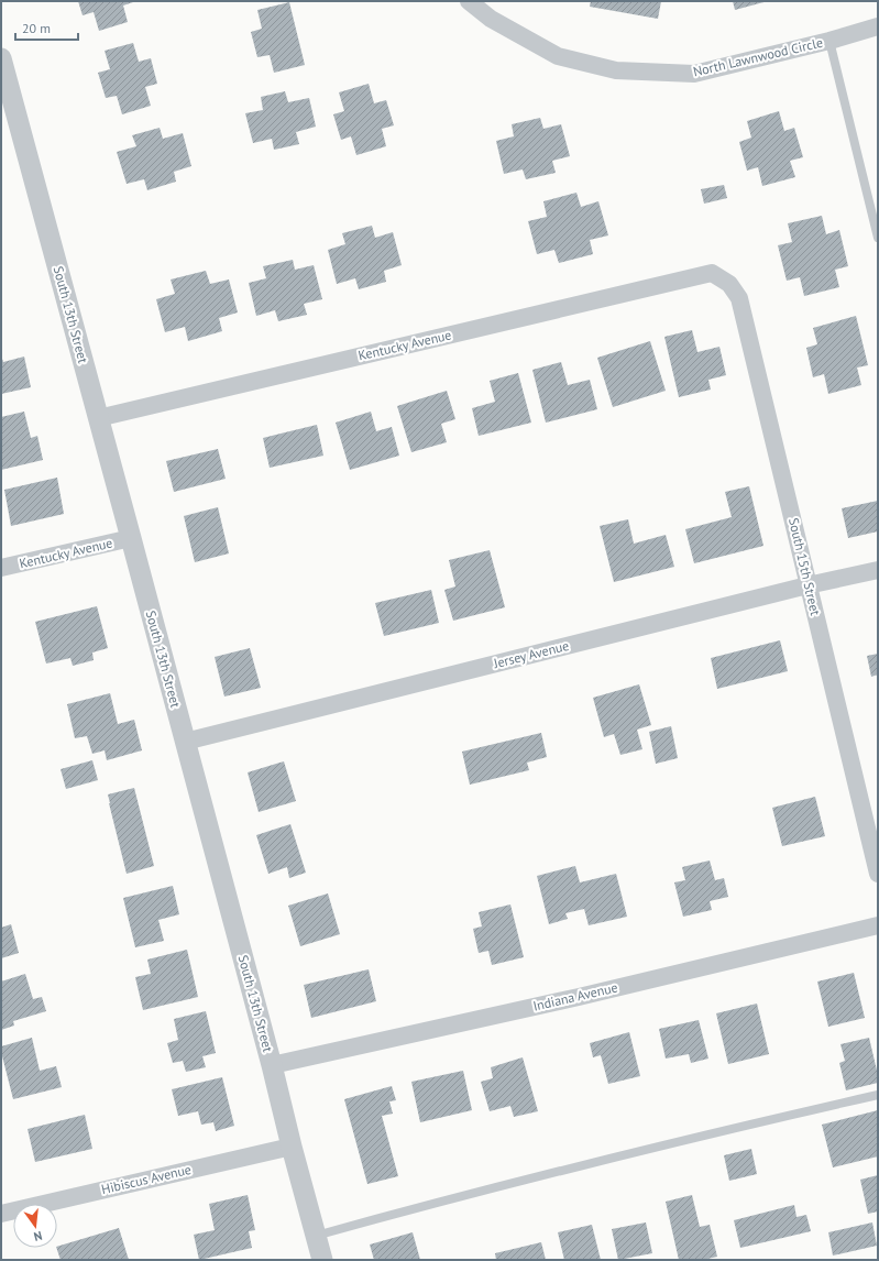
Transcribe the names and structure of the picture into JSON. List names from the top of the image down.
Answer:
{
  "streets": {
    "street": [
      "North Lawnwood Circle",
      "South 13th Street",
      "Kentucky Avenue",
      "South 15th Street",
      "Jersey Avenue",
      "Indiana Avenue",
      "Hibiscus Avenue"
    ]
  },
  "crossings": [
    ["South 13th Street", "Kentucky Avenue"],
    ["South 13th Street", "Jersey Avenue"],
    ["South 13th Street", "Indiana Avenue"],
    ["South 13th Street", "Hibiscus Avenue"],
    ["Kentucky Avenue", "South 15th Street"],
    ["South 15th Street", "Jersey Avenue"]
  ],
  "scale_bar": "20 m",
  "north": "bottom"
}
